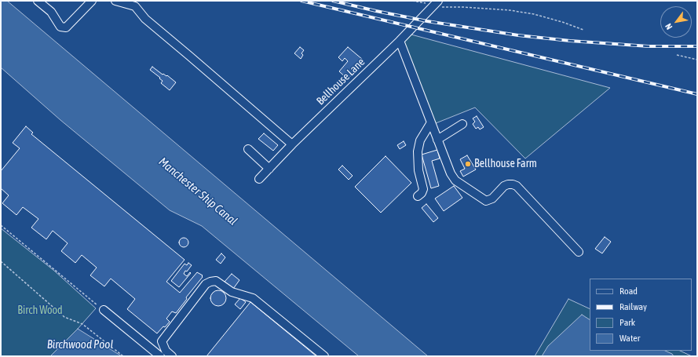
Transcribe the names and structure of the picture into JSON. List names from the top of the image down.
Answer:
{
  "streets": {
    "street": ["Bellhouse Lane"]
  },
  "water": ["Manchester Ship Canal", "Birchwood Pool"],
  "parks": ["Birch Wood"],
  "places": ["Bellhouse Farm"],
  "legend": [
    "Road",
    "Railway",
    "Park",
    "Water"
  ],
  "north": "bottom left"
}
